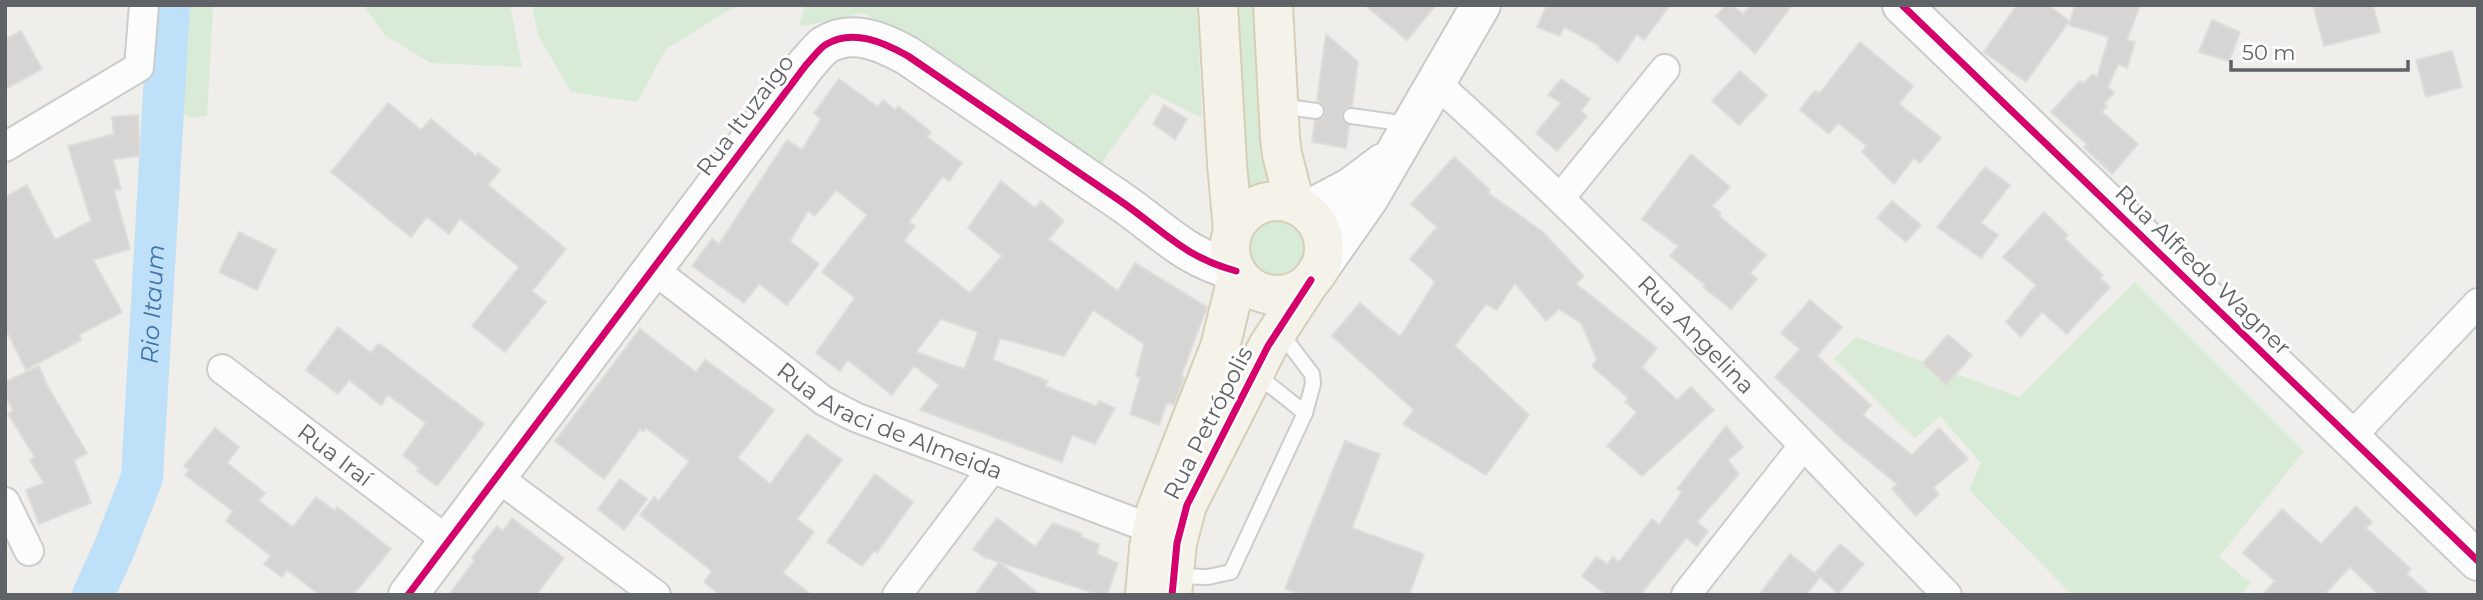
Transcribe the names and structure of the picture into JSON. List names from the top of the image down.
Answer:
{
  "streets": {
    "main road": ["Rua Petrópolis"],
    "street": [
      "Rua Ituzaigo",
      "Rua Alfredo Wagner",
      "Rua Angelina",
      "Rua Araci de Almeida",
      "Rua Iraí"
    ]
  },
  "crossings": [
    ["Rua Ituzaigo", "Rua Araci de Almeida"],
    ["Rua Ituzaigo", "Rua Petrópolis"],
    ["Rua Ituzaigo", "Rua Iraí"],
    ["Rua Angelina", "Rua Petrópolis"],
    ["Rua Araci de Almeida", "Rua Petrópolis"]
  ],
  "water": ["Rio Itaum"],
  "scale_bar": "50 m"
}
